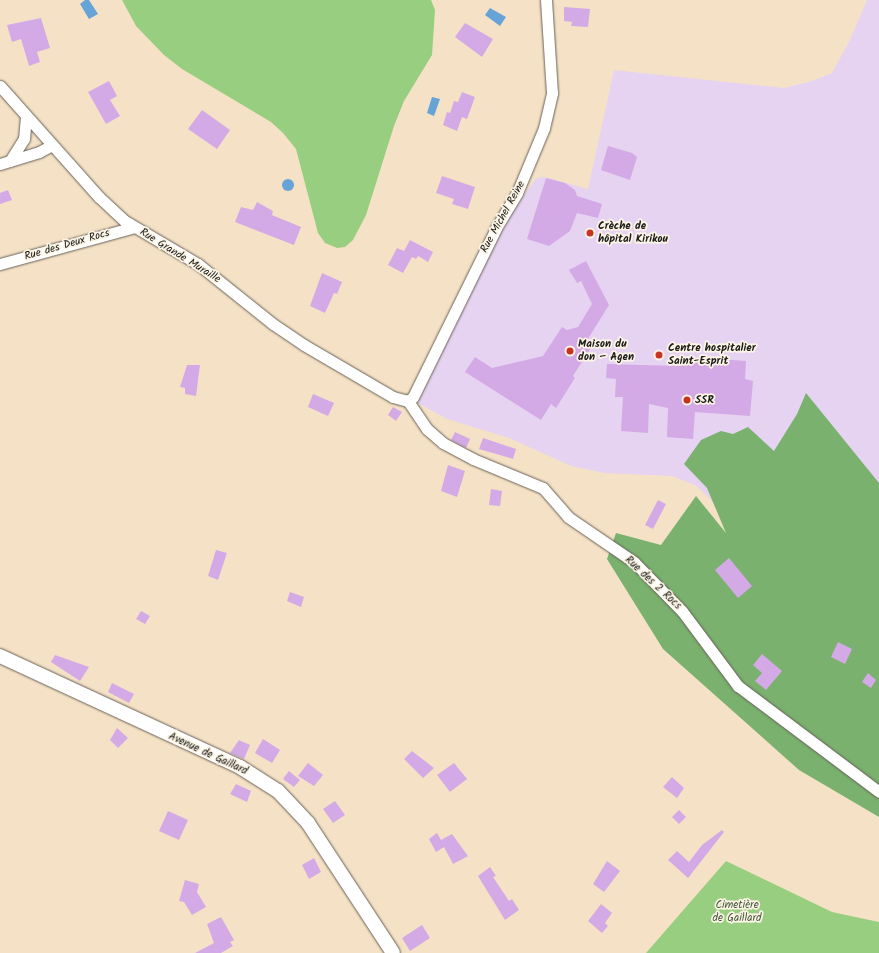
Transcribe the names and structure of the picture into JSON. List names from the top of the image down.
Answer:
{
  "streets": {
    "street": [
      "Rue Michel Reine",
      "Rue des Deux Rocs",
      "Rue Grande Muraille",
      "Rue des 2 Rocs",
      "Avenue de Gaillard"
    ]
  },
  "crossings": [
    ["Rue Michel Reine", "Rue Grande Muraille"],
    ["Rue Michel Reine", "Rue des 2 Rocs"],
    ["Rue des Deux Rocs", "Rue Grande Muraille"],
    ["Rue Grande Muraille", "Rue des 2 Rocs"]
  ],
  "parks": ["Cimetière de Gaillard"],
  "places": [
    "Crèche de hôpital Kirikou",
    "Maison du don – Agen",
    "Centre hospitalier Saint-Esprit",
    "SSR"
  ]
}
